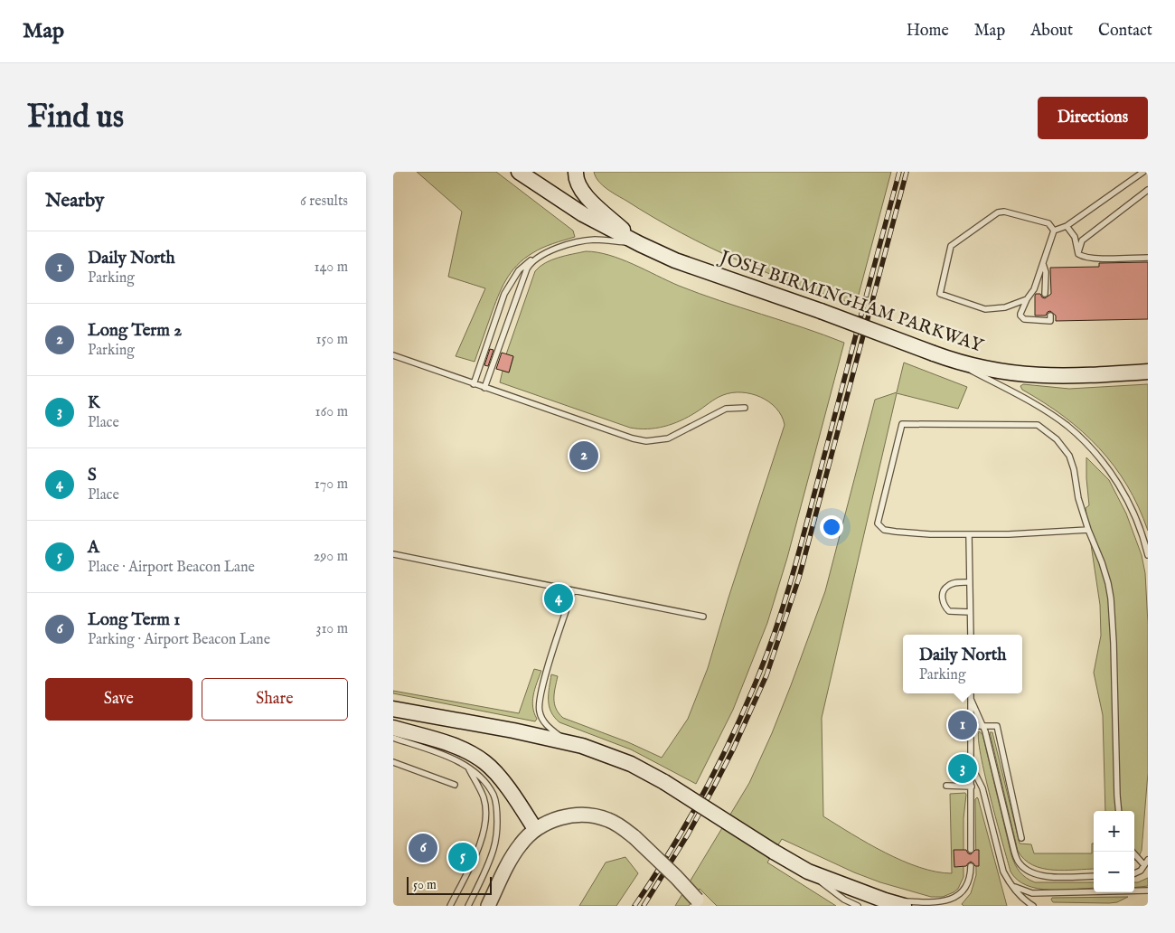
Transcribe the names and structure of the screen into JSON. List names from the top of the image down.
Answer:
{
  "streets": {
    "main road": ["JOSH BIRMINGHAM PARKWAY"]
  },
  "scale_bar": "50 m",
  "page": {
    "header": "Map",
    "nav": [
      "Home",
      "Map",
      "About",
      "Contact"
    ],
    "buttons": [
      "Directions",
      ["Save", "Share"]
    ],
    "title": "Find us",
    "heading": ["Nearby", "6 results"],
    "list": [
      {
        "mark": "1",
        "name": "Daily North",
        "note": "Parking",
        "value": "140 m"
      },
      {
        "mark": "2",
        "name": "Long Term 2",
        "note": "Parking",
        "value": "150 m"
      },
      {
        "mark": "3",
        "name": "K",
        "note": "Place",
        "value": "160 m"
      },
      {
        "mark": "4",
        "name": "S",
        "note": "Place",
        "value": "170 m"
      },
      {
        "mark": "5",
        "name": "A",
        "note": "Place · Airport Beacon Lane",
        "value": "290 m"
      },
      {
        "mark": "6",
        "name": "Long Term 1",
        "note": "Parking · Airport Beacon Lane",
        "value": "310 m"
      }
    ],
    "pins": [
      "2",
      "4",
      "1",
      "3",
      "6",
      "5"
    ],
    "popup": ["Daily North", "Parking"],
    "map_buttons": ["+", "−"],
    "scale": "50 m"
  }
}
